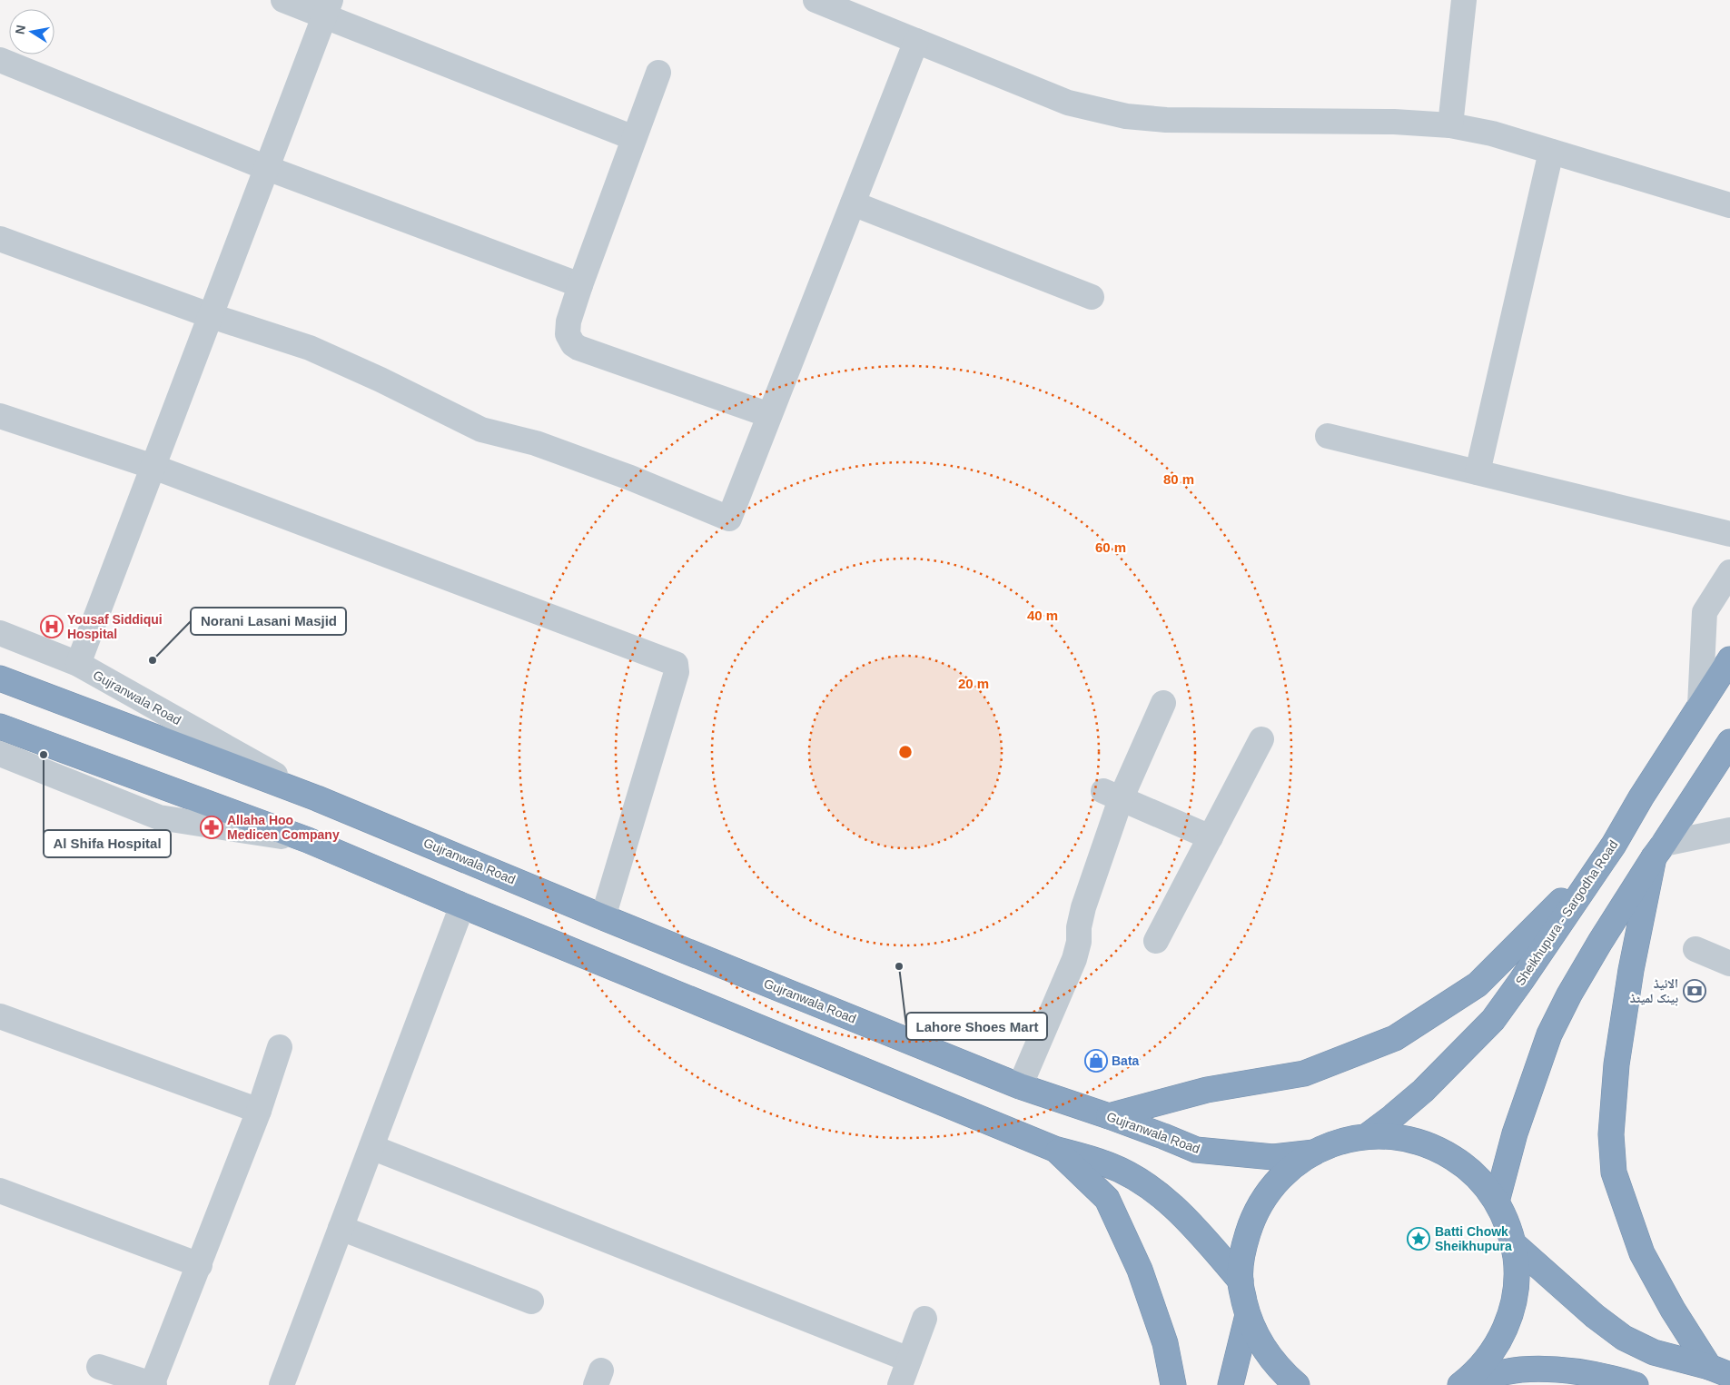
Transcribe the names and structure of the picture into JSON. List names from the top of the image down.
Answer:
{
  "streets": {
    "highway": ["Gujranwala Road", "Sheikhupura - Sargodha Road"]
  },
  "places": {
    "hospital": ["Yousaf Siddiqui Hospital"],
    "other": ["Norani Lasani Masjid", "Al Shifa Hospital", "Lahore Shoes Mart"],
    "pharmacy": ["Allaha Hoo Medicen Company"],
    "bank": ["الائیڈ بینک لمیٹڈ"],
    "shop": ["Bata"],
    "place": ["Batti Chowk Sheikhupura"]
  },
  "north": "left",
  "rings": [
    "80 m",
    "60 m",
    "40 m",
    "20 m"
  ]
}
